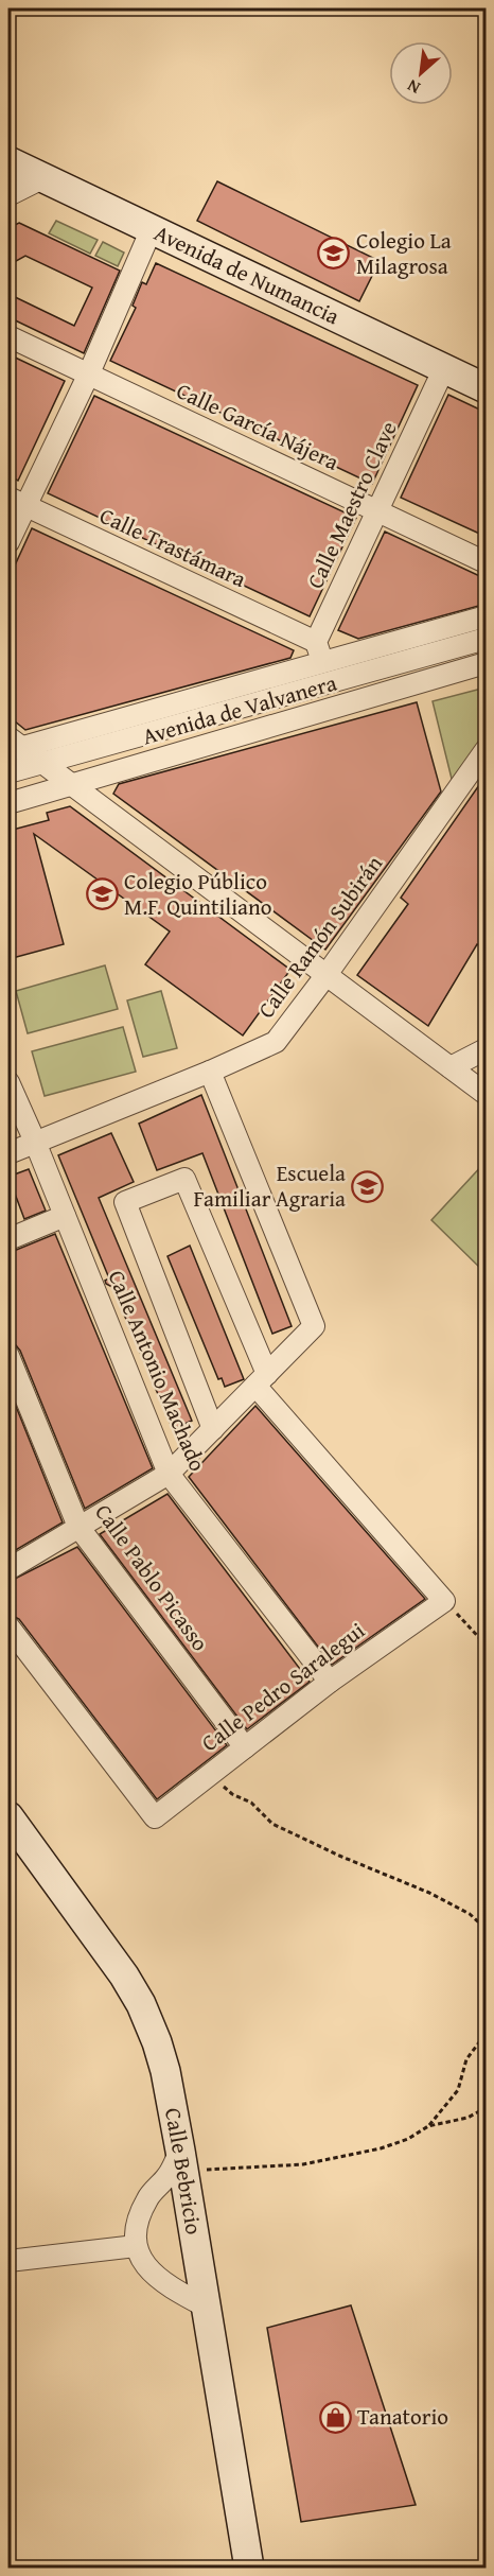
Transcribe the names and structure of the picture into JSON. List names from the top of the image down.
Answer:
{
  "streets": {
    "street": [
      "Avenida de Numancia",
      "Calle García Nájera",
      "Calle Maestro Clave",
      "Calle Trastámara",
      "Avenida de Valvanera",
      "Calle Ramón Subirán",
      "Calle Antonio Machado",
      "Calle Pablo Picasso",
      "Calle Pedro Saralegui",
      "Calle Bebricio"
    ]
  },
  "crossings": [
    ["Avenida de Numancia", "Calle Maestro Clave"],
    ["Calle García Nájera", "Calle Maestro Clave"],
    ["Calle Maestro Clave", "Calle Trastámara"],
    ["Calle Ramón Subirán", "Calle Antonio Machado"],
    ["Calle Antonio Machado", "Calle Pedro Saralegui"],
    ["Calle Pablo Picasso", "Calle Pedro Saralegui"]
  ],
  "places": {
    "school or university": ["Colegio La Milagrosa", "Colegio Público M.F. Quintiliano", "Escuela Familiar Agraria"],
    "shop": ["Tanatorio"]
  },
  "north": "bottom left"
}
